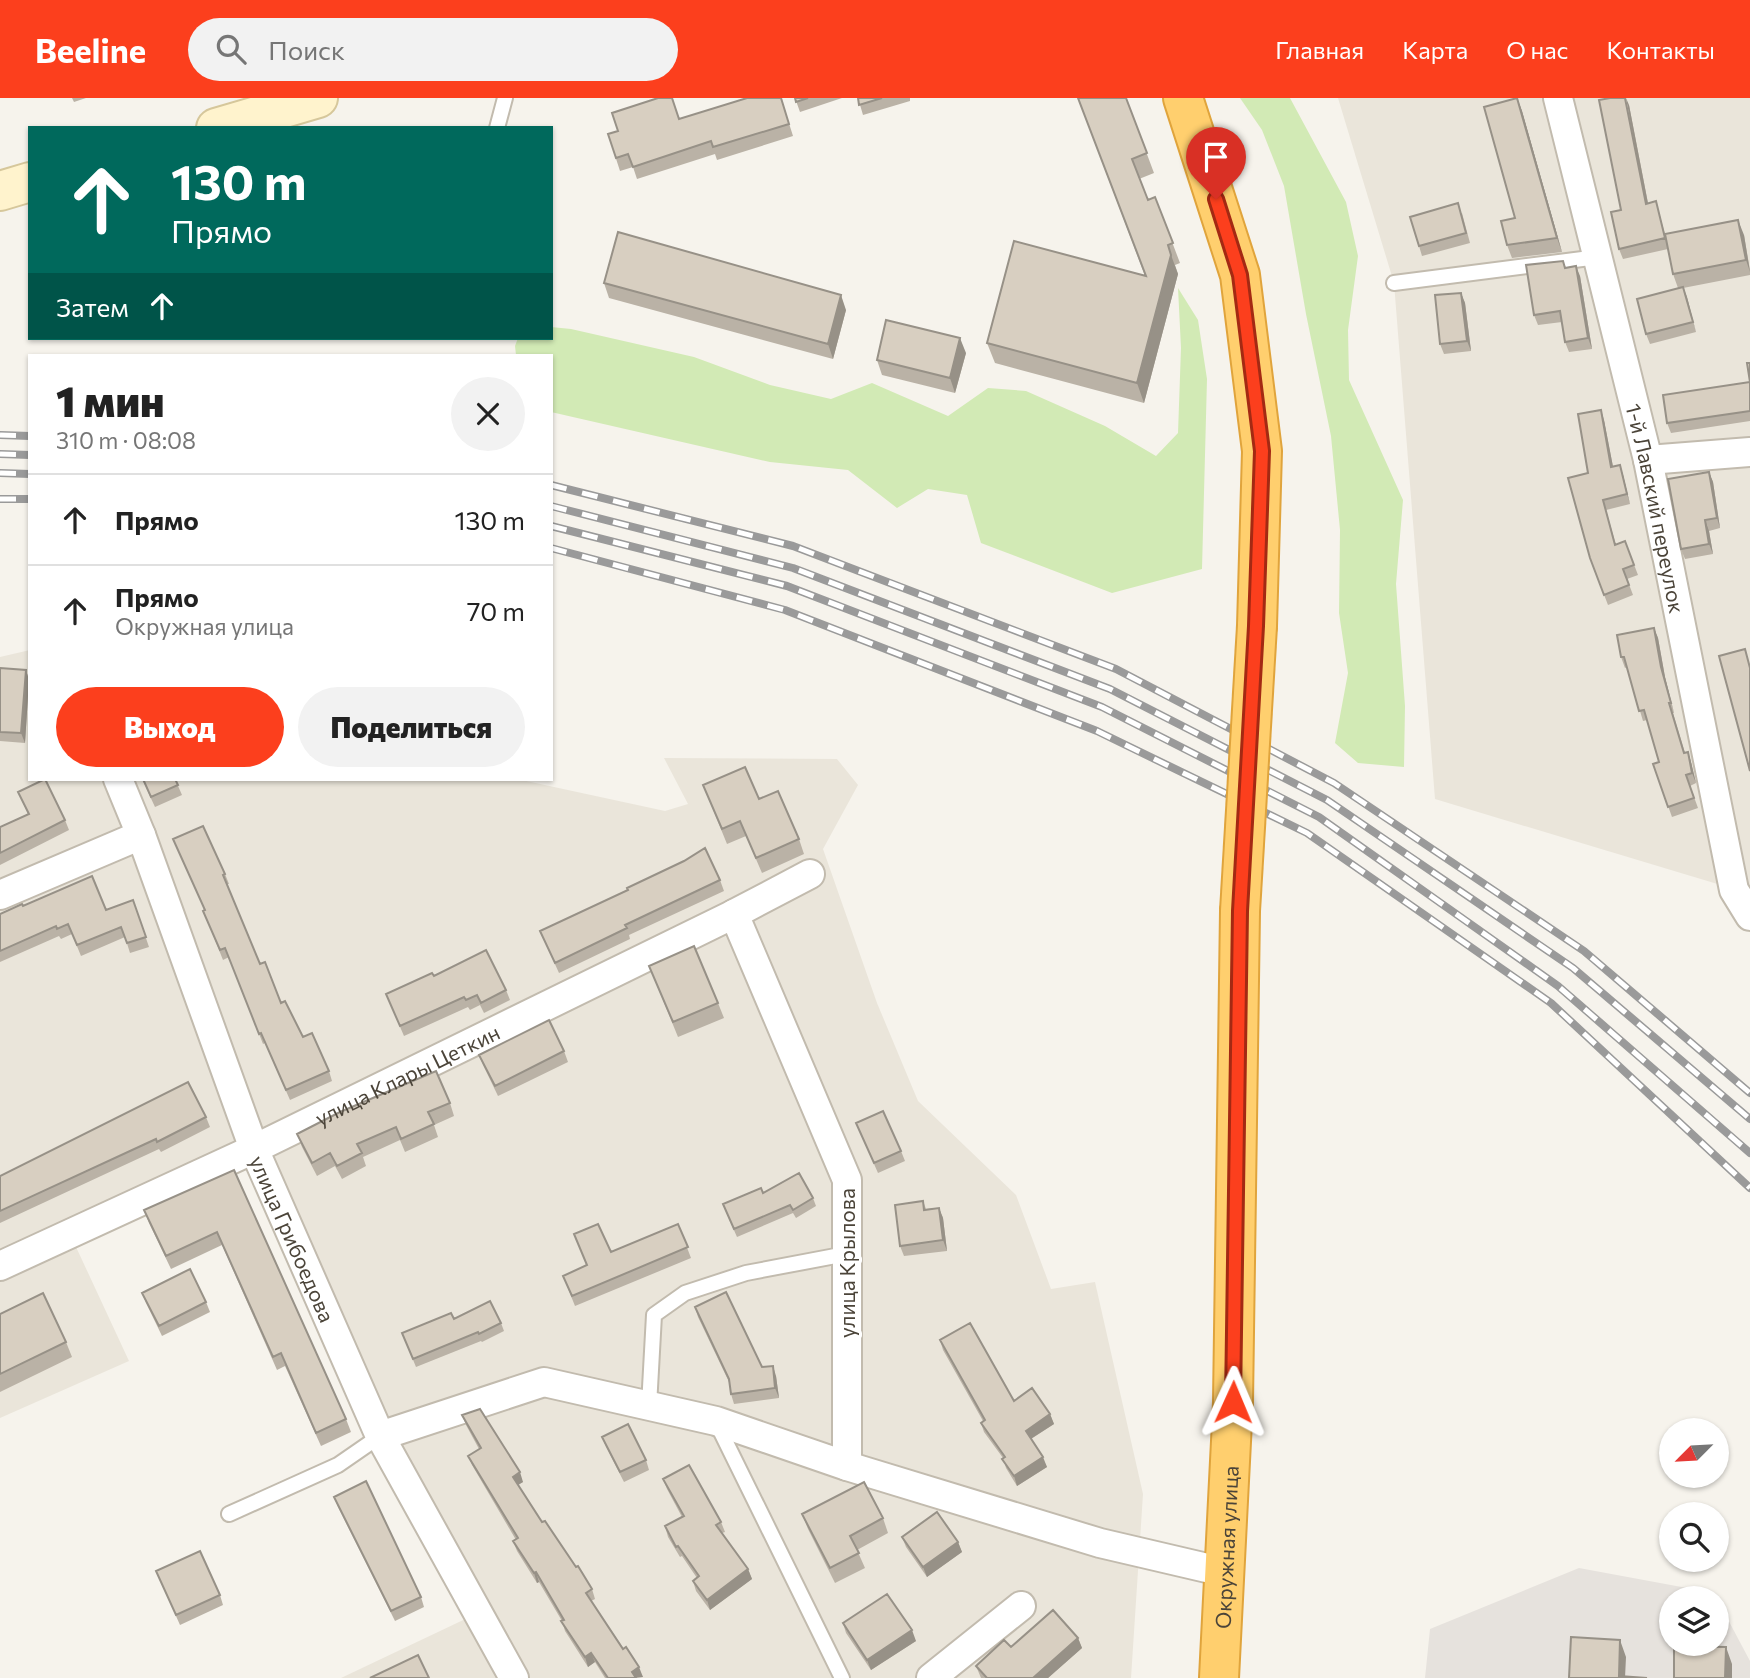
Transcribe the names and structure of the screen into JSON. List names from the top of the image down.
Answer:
{
  "streets": {
    "highway": ["Окружная улица"],
    "street": [
      "1-й Лавский переулок",
      "улица Клары Цеткин",
      "улица Грибоедова",
      "улица Крылова"
    ]
  },
  "crossings": [
    ["улица Клары Цеткин", "улица Грибоедова"],
    ["улица Клары Цеткин", "улица Крылова"]
  ],
  "north": "bottom left",
  "page": {
    "header": "Beeline",
    "search": "Поиск",
    "nav": [
      "Главная",
      "Карта",
      "О нас",
      "Контакты"
    ],
    "turn": ["130 m", "Прямо"],
    "then": "Затем",
    "heading": ["1 мин", "310 m · 08:08"],
    "list": [
      {
        "name": "Прямо",
        "value": "130 m"
      },
      {
        "name": "Прямо",
        "note": "Окружная улица",
        "value": "70 m"
      }
    ],
    "buttons": ["Выход", "Поделиться"]
  }
}
